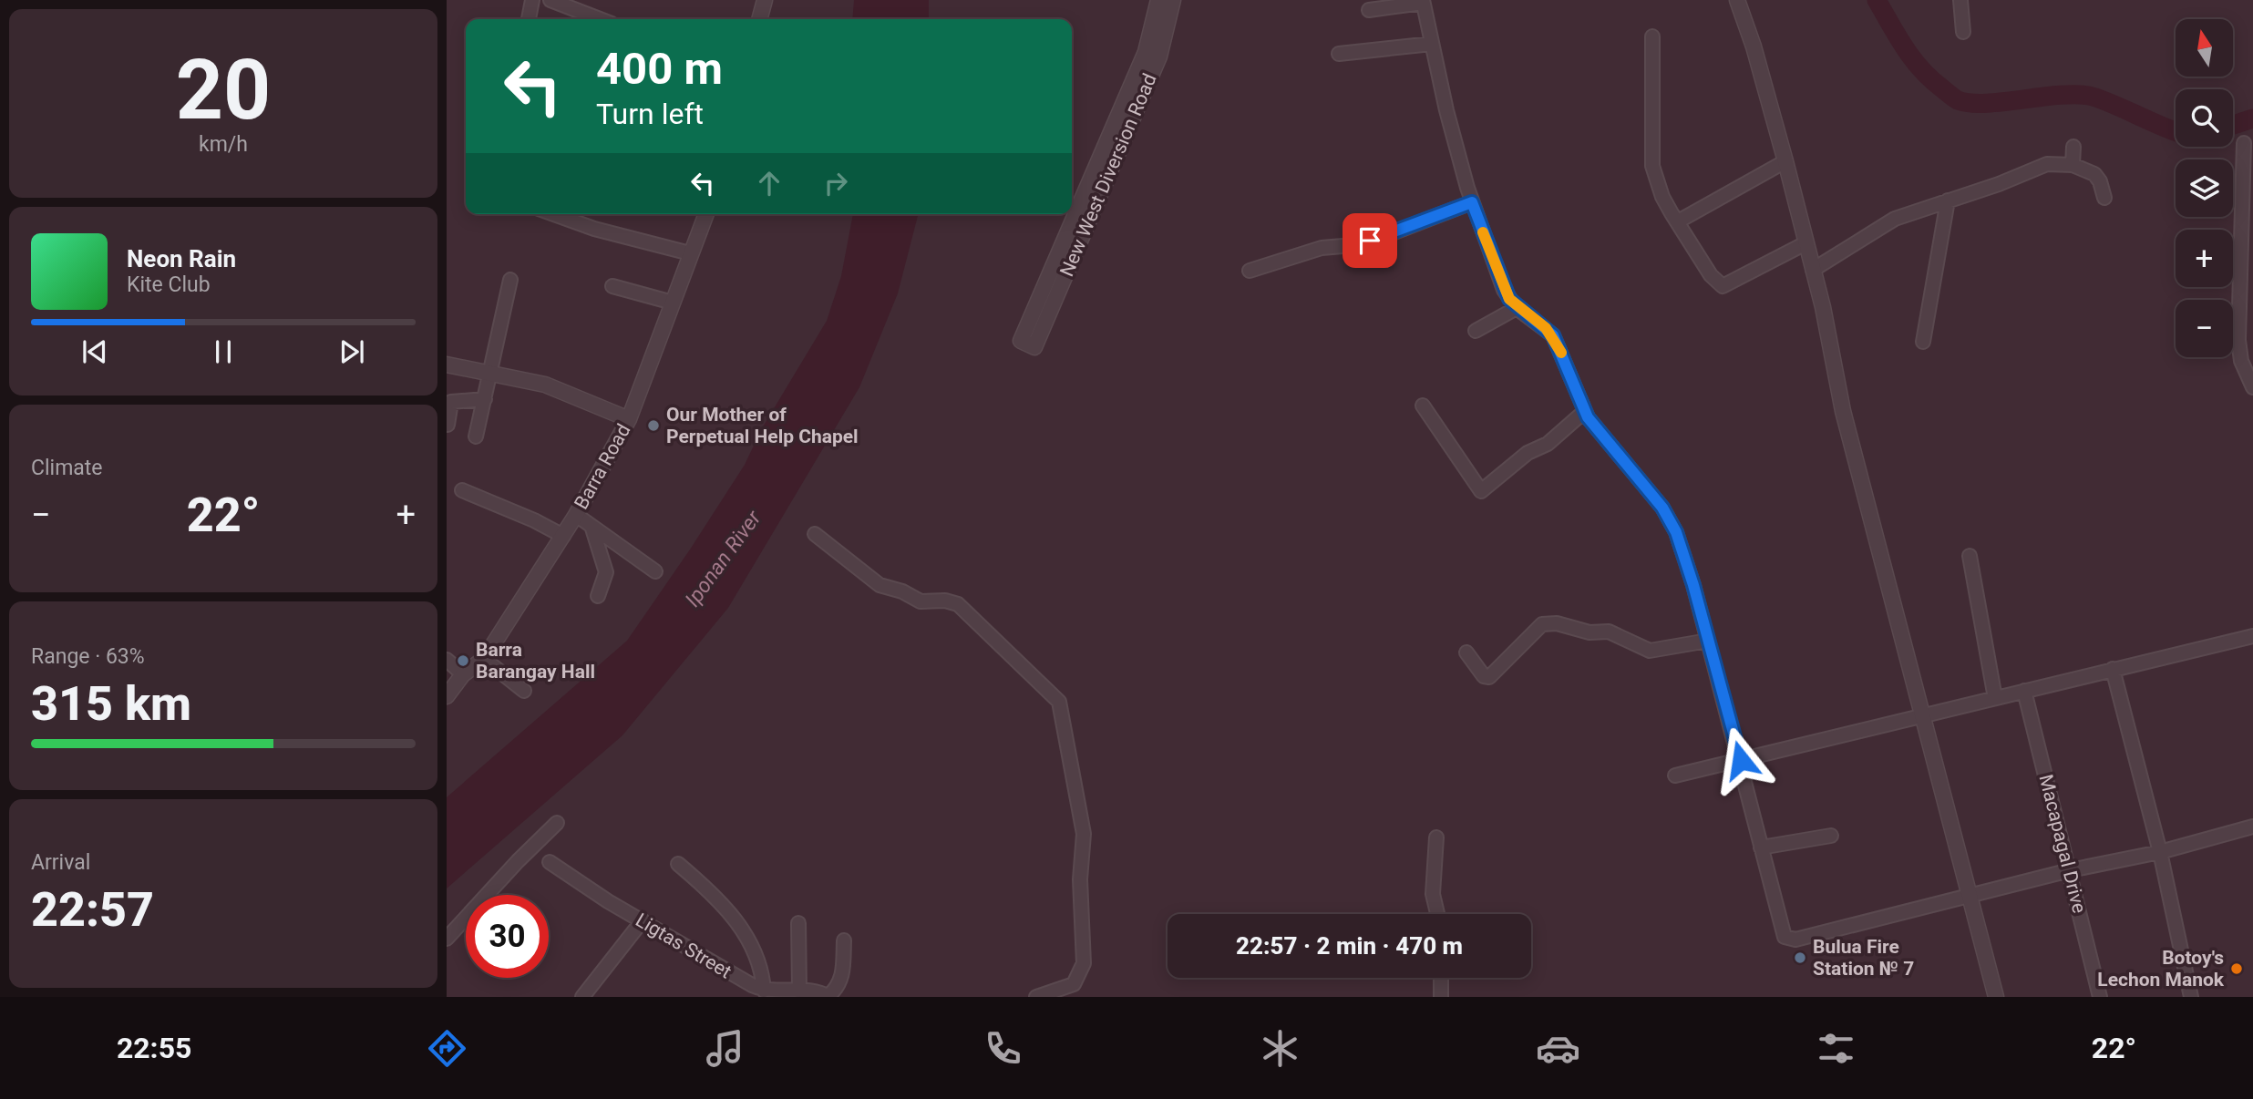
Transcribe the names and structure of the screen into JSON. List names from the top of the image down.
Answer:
{
  "streets": {
    "street": [
      "New West Diversion Road",
      "Barra Road",
      "Macapagal Drive",
      "Ligtas Street"
    ]
  },
  "water": ["Iponan River"],
  "places": [
    "Our Mother of Perpetual Help Chapel",
    "Barra Barangay Hall",
    "Bulua Fire Station № 7",
    "Botoy's Lechon Manok"
  ],
  "north": "top",
  "page": {
    "tile": [
      ["20", "km/h"],
      "Climate",
      ["Range · 63%", "315 km"],
      ["Arrival", "22:57"]
    ],
    "map_buttons": ["+", "−"],
    "turn": ["400 m", "Turn left"],
    "song": ["Neon Rain", "Kite Club"],
    "heat": ["−", "22°", "+"],
    "limit": "30",
    "trip": "22:57 · 2 min · 470 m",
    "tabs": ["22:55", "22°"]
  }
}
